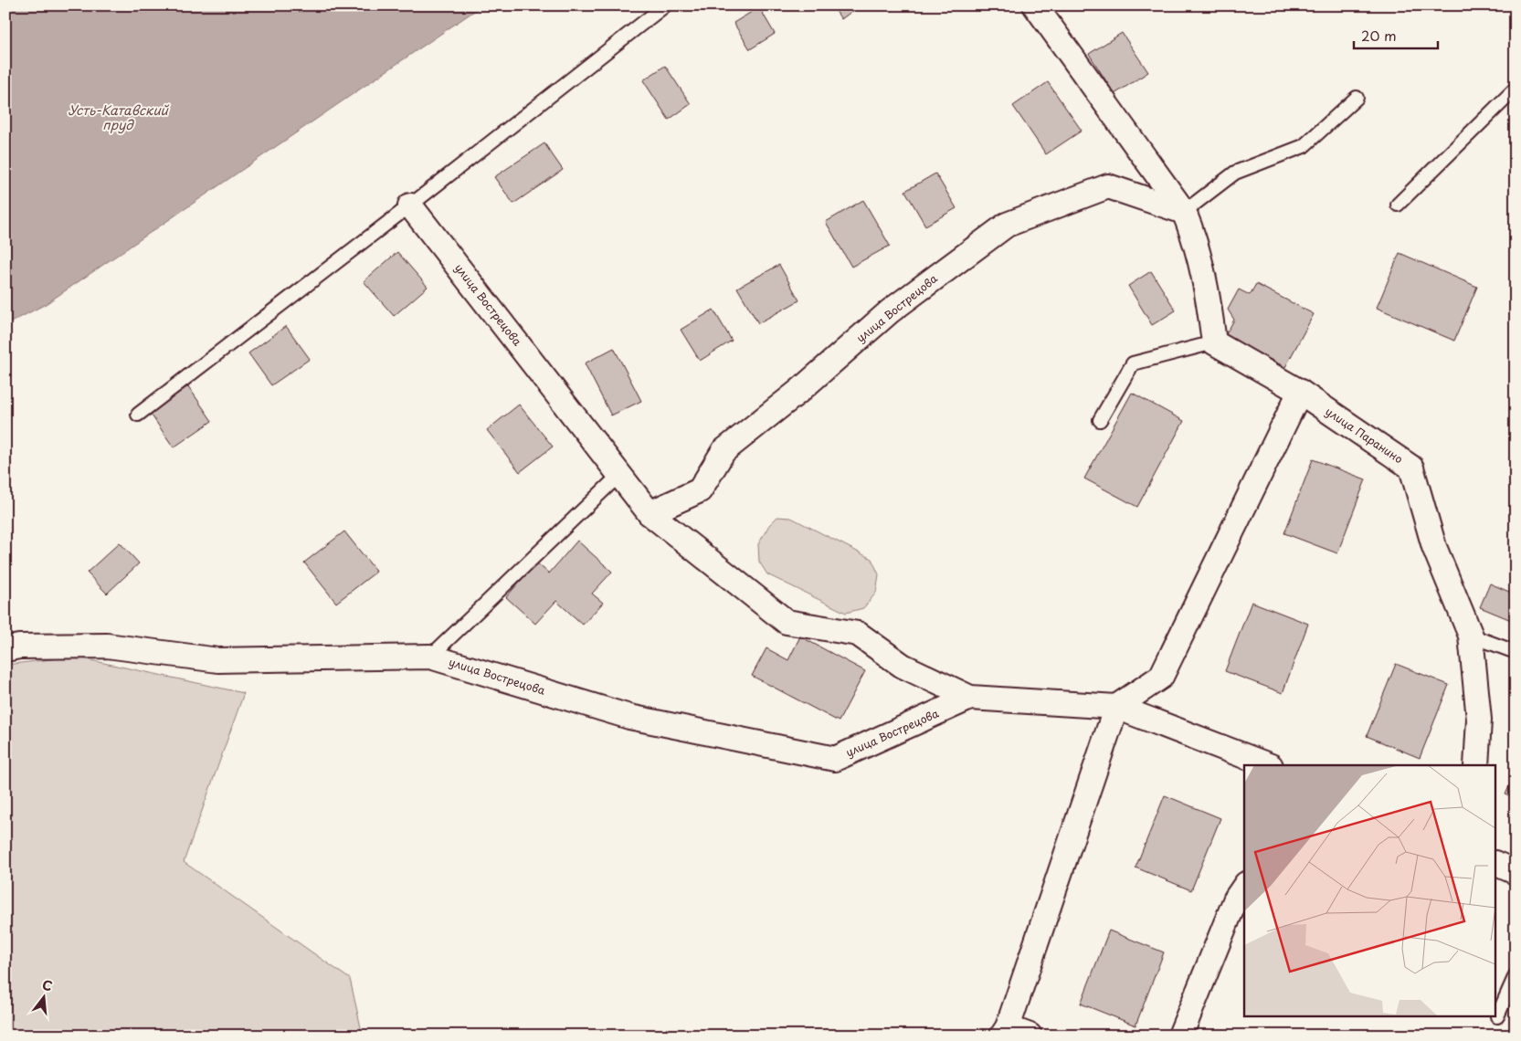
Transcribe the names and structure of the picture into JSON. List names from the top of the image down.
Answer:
{
  "streets": {
    "street": ["улица Вострецова", "улица Паранино"]
  },
  "water": ["Усть-Катавский пруд"],
  "scale_bar": "20 m",
  "north": "top"
}
